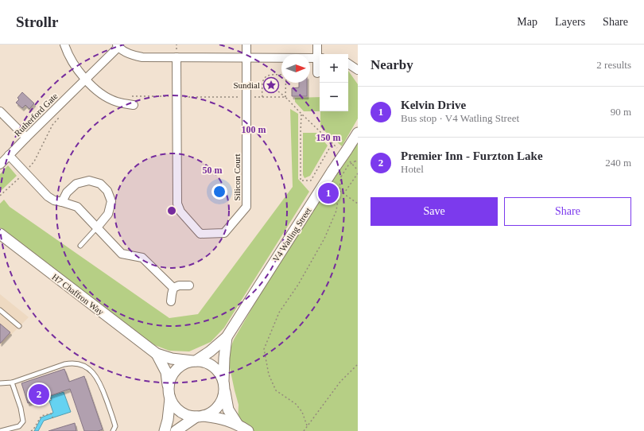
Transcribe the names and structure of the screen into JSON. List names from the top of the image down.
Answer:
{
  "streets": {
    "street": [
      "Rutherford Gate",
      "Silicon Court",
      "V4 Watling Street",
      "H7 Chaffron Way"
    ]
  },
  "crossings": [
    ["V4 Watling Street", "H7 Chaffron Way"]
  ],
  "places": {
    "place": ["Sundial"]
  },
  "north": "right",
  "page": {
    "header": "Strollr",
    "nav": ["Map", "Layers", "Share"],
    "heading": ["Nearby", "2 results"],
    "map_buttons": ["+", "−"],
    "list": [
      {
        "mark": "1",
        "name": "Kelvin Drive",
        "note": "Bus stop · V4 Watling Street",
        "value": "90 m"
      },
      {
        "mark": "2",
        "name": "Premier Inn - Furzton Lake",
        "note": "Hotel",
        "value": "240 m"
      }
    ],
    "pins": ["1", "2"],
    "buttons": ["Save", "Share"]
  },
  "rings": ["100 m", "150 m", "50 m"]
}
